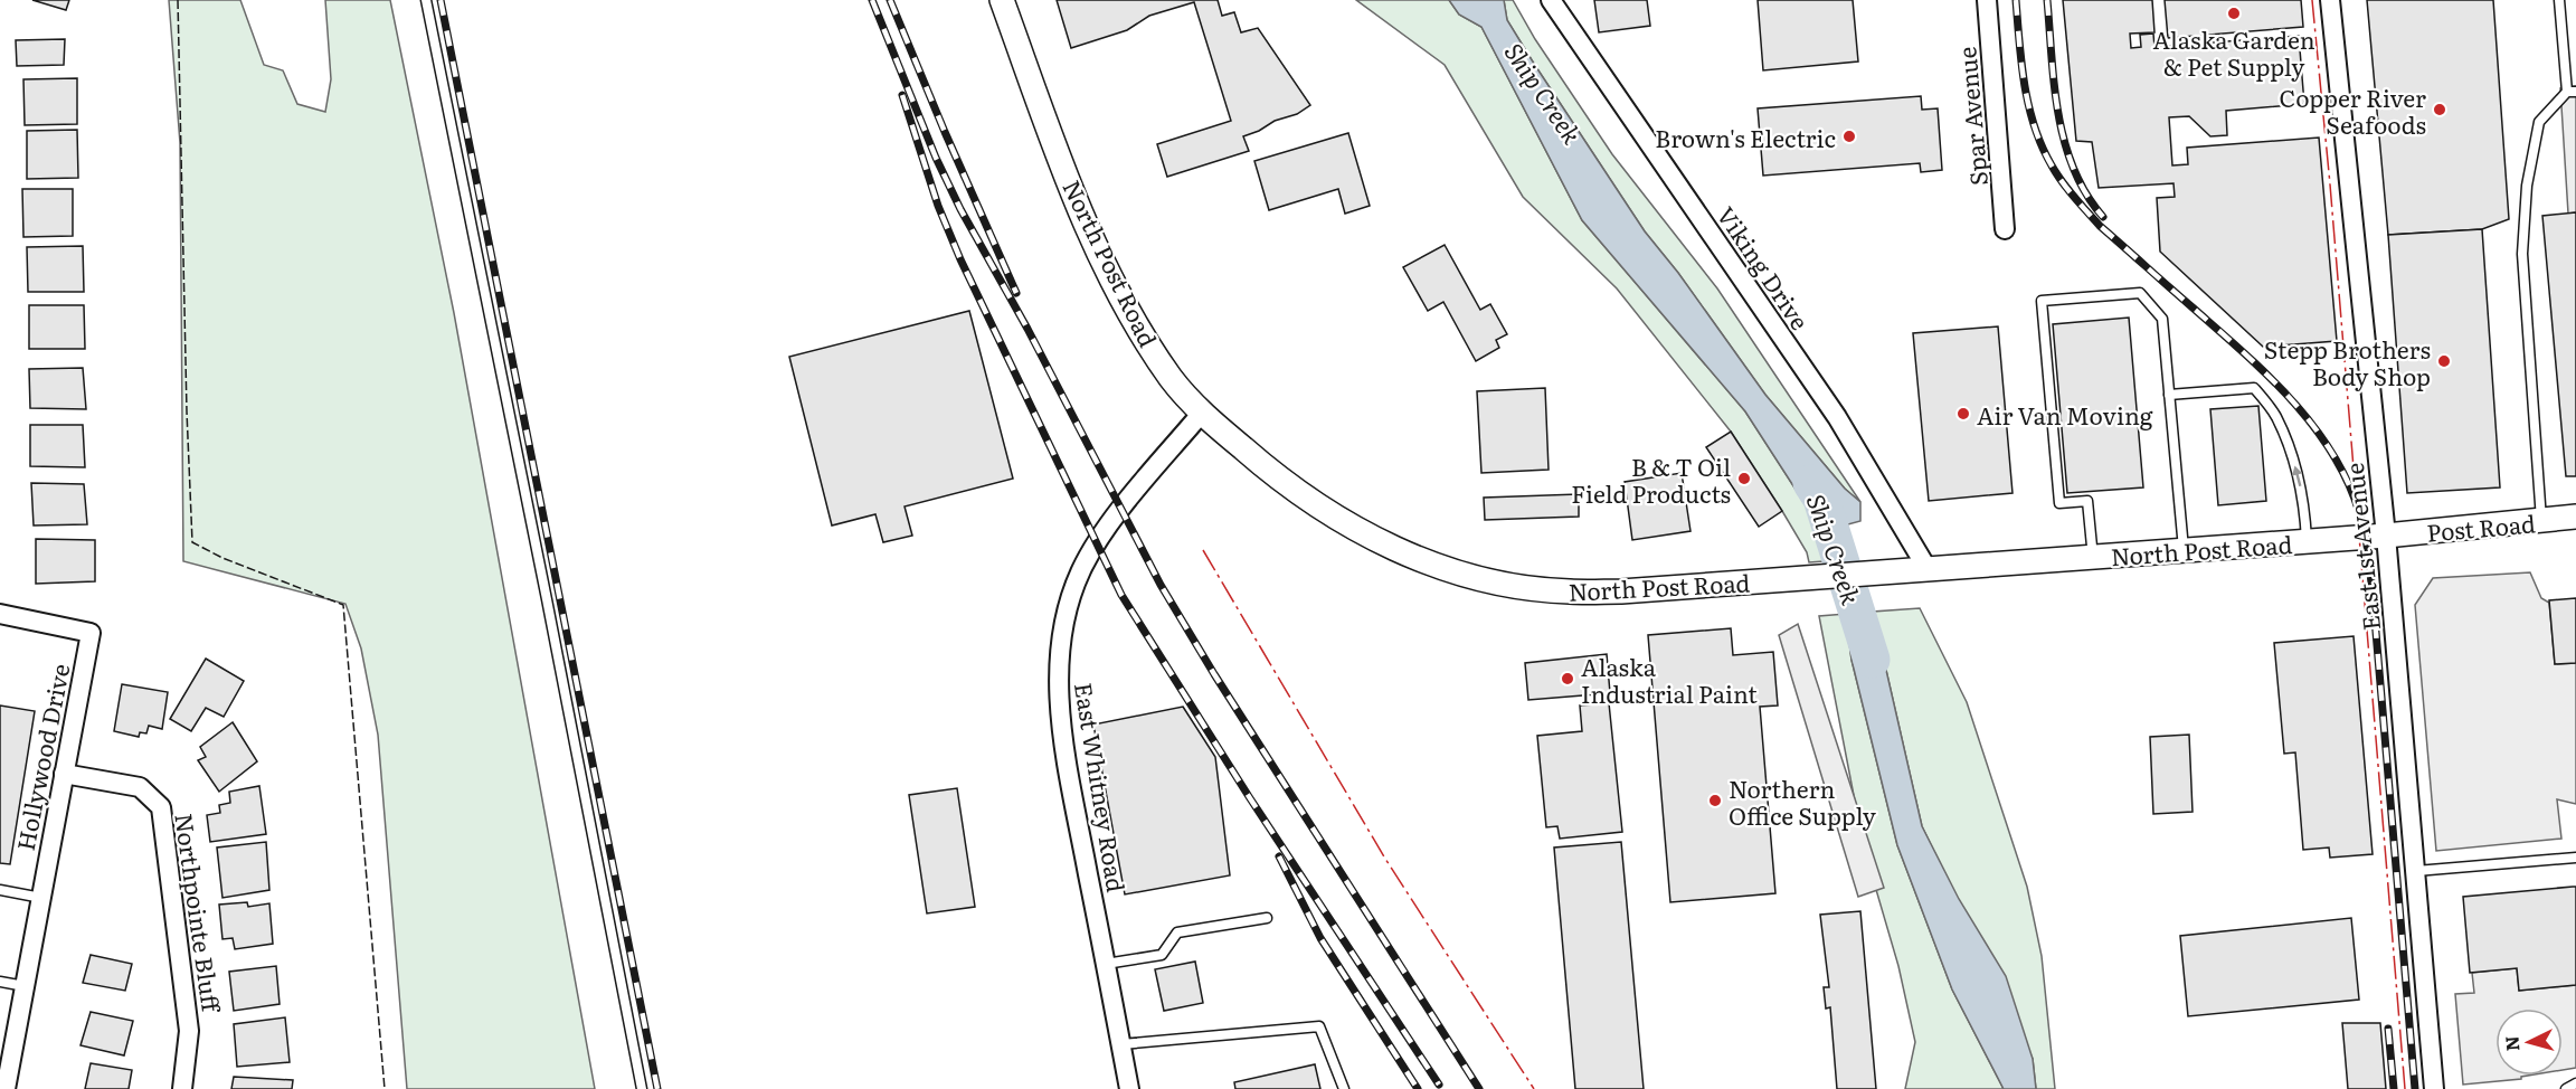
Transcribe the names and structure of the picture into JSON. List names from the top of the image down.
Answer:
{
  "streets": {
    "street": [
      "Spar Avenue",
      "North Post Road",
      "Viking Drive",
      "Post Road",
      "East 1st Avenue",
      "Hollywood Drive",
      "East Whitney Road",
      "Northpointe Bluff"
    ]
  },
  "crossings": [
    ["North Post Road", "Viking Drive"],
    ["North Post Road", "Post Road"],
    ["North Post Road", "East 1st Avenue"],
    ["North Post Road", "East Whitney Road"],
    ["Post Road", "East 1st Avenue"],
    ["Hollywood Drive", "Northpointe Bluff"]
  ],
  "water": ["Ship Creek"],
  "places": [
    "Alaska Garden & Pet Supply",
    "Copper River Seafoods",
    "Brown's Electric",
    "Stepp Brothers Body Shop",
    "Air Van Moving",
    "B & T Oil Field Products",
    "Alaska Industrial Paint",
    "Northern Office Supply"
  ],
  "north": "left"
}
